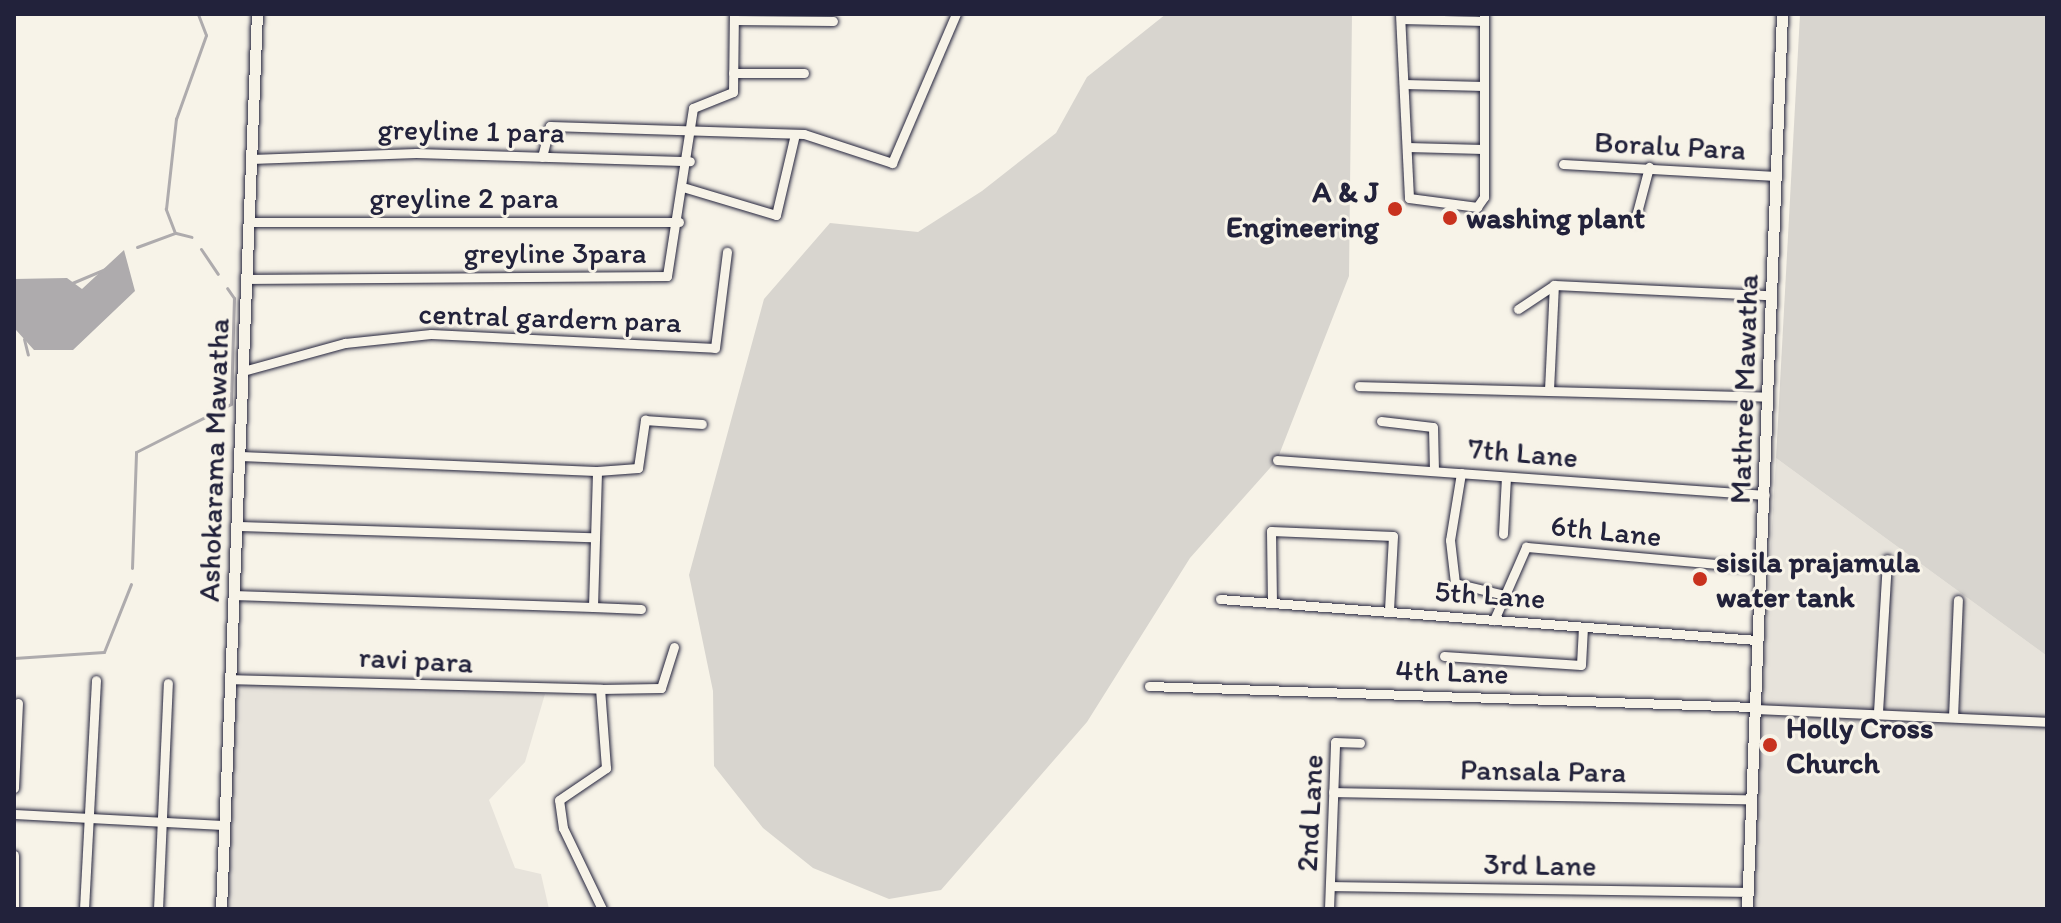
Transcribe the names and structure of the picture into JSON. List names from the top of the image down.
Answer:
{
  "streets": {
    "street": [
      "greyline 1 para",
      "Boralu Para",
      "greyline 2 para",
      "greyline 3para",
      "central gardern para",
      "Mathree Mawatha",
      "7th Lane",
      "Ashokarama Mawatha",
      "6th Lane",
      "5th Lane",
      "ravi para",
      "4th Lane",
      "Pansala Para",
      "2nd Lane",
      "3rd Lane"
    ]
  },
  "crossings": [
    ["greyline 1 para", "greyline 3para"],
    ["greyline 1 para", "Ashokarama Mawatha"],
    ["Boralu Para", "Mathree Mawatha"],
    ["greyline 2 para", "greyline 3para"],
    ["greyline 2 para", "Ashokarama Mawatha"],
    ["greyline 3para", "Ashokarama Mawatha"],
    ["central gardern para", "Ashokarama Mawatha"],
    ["Mathree Mawatha", "7th Lane"],
    ["Mathree Mawatha", "6th Lane"],
    ["Mathree Mawatha", "5th Lane"],
    ["Mathree Mawatha", "4th Lane"],
    ["Mathree Mawatha", "Pansala Para"],
    ["Mathree Mawatha", "3rd Lane"],
    ["Ashokarama Mawatha", "ravi para"],
    ["6th Lane", "5th Lane"],
    ["Pansala Para", "2nd Lane"],
    ["2nd Lane", "3rd Lane"]
  ],
  "places": [
    "A & J Engineering",
    "washing plant",
    "sisila prajamula water tank",
    "Holly Cross Church"
  ]
}
